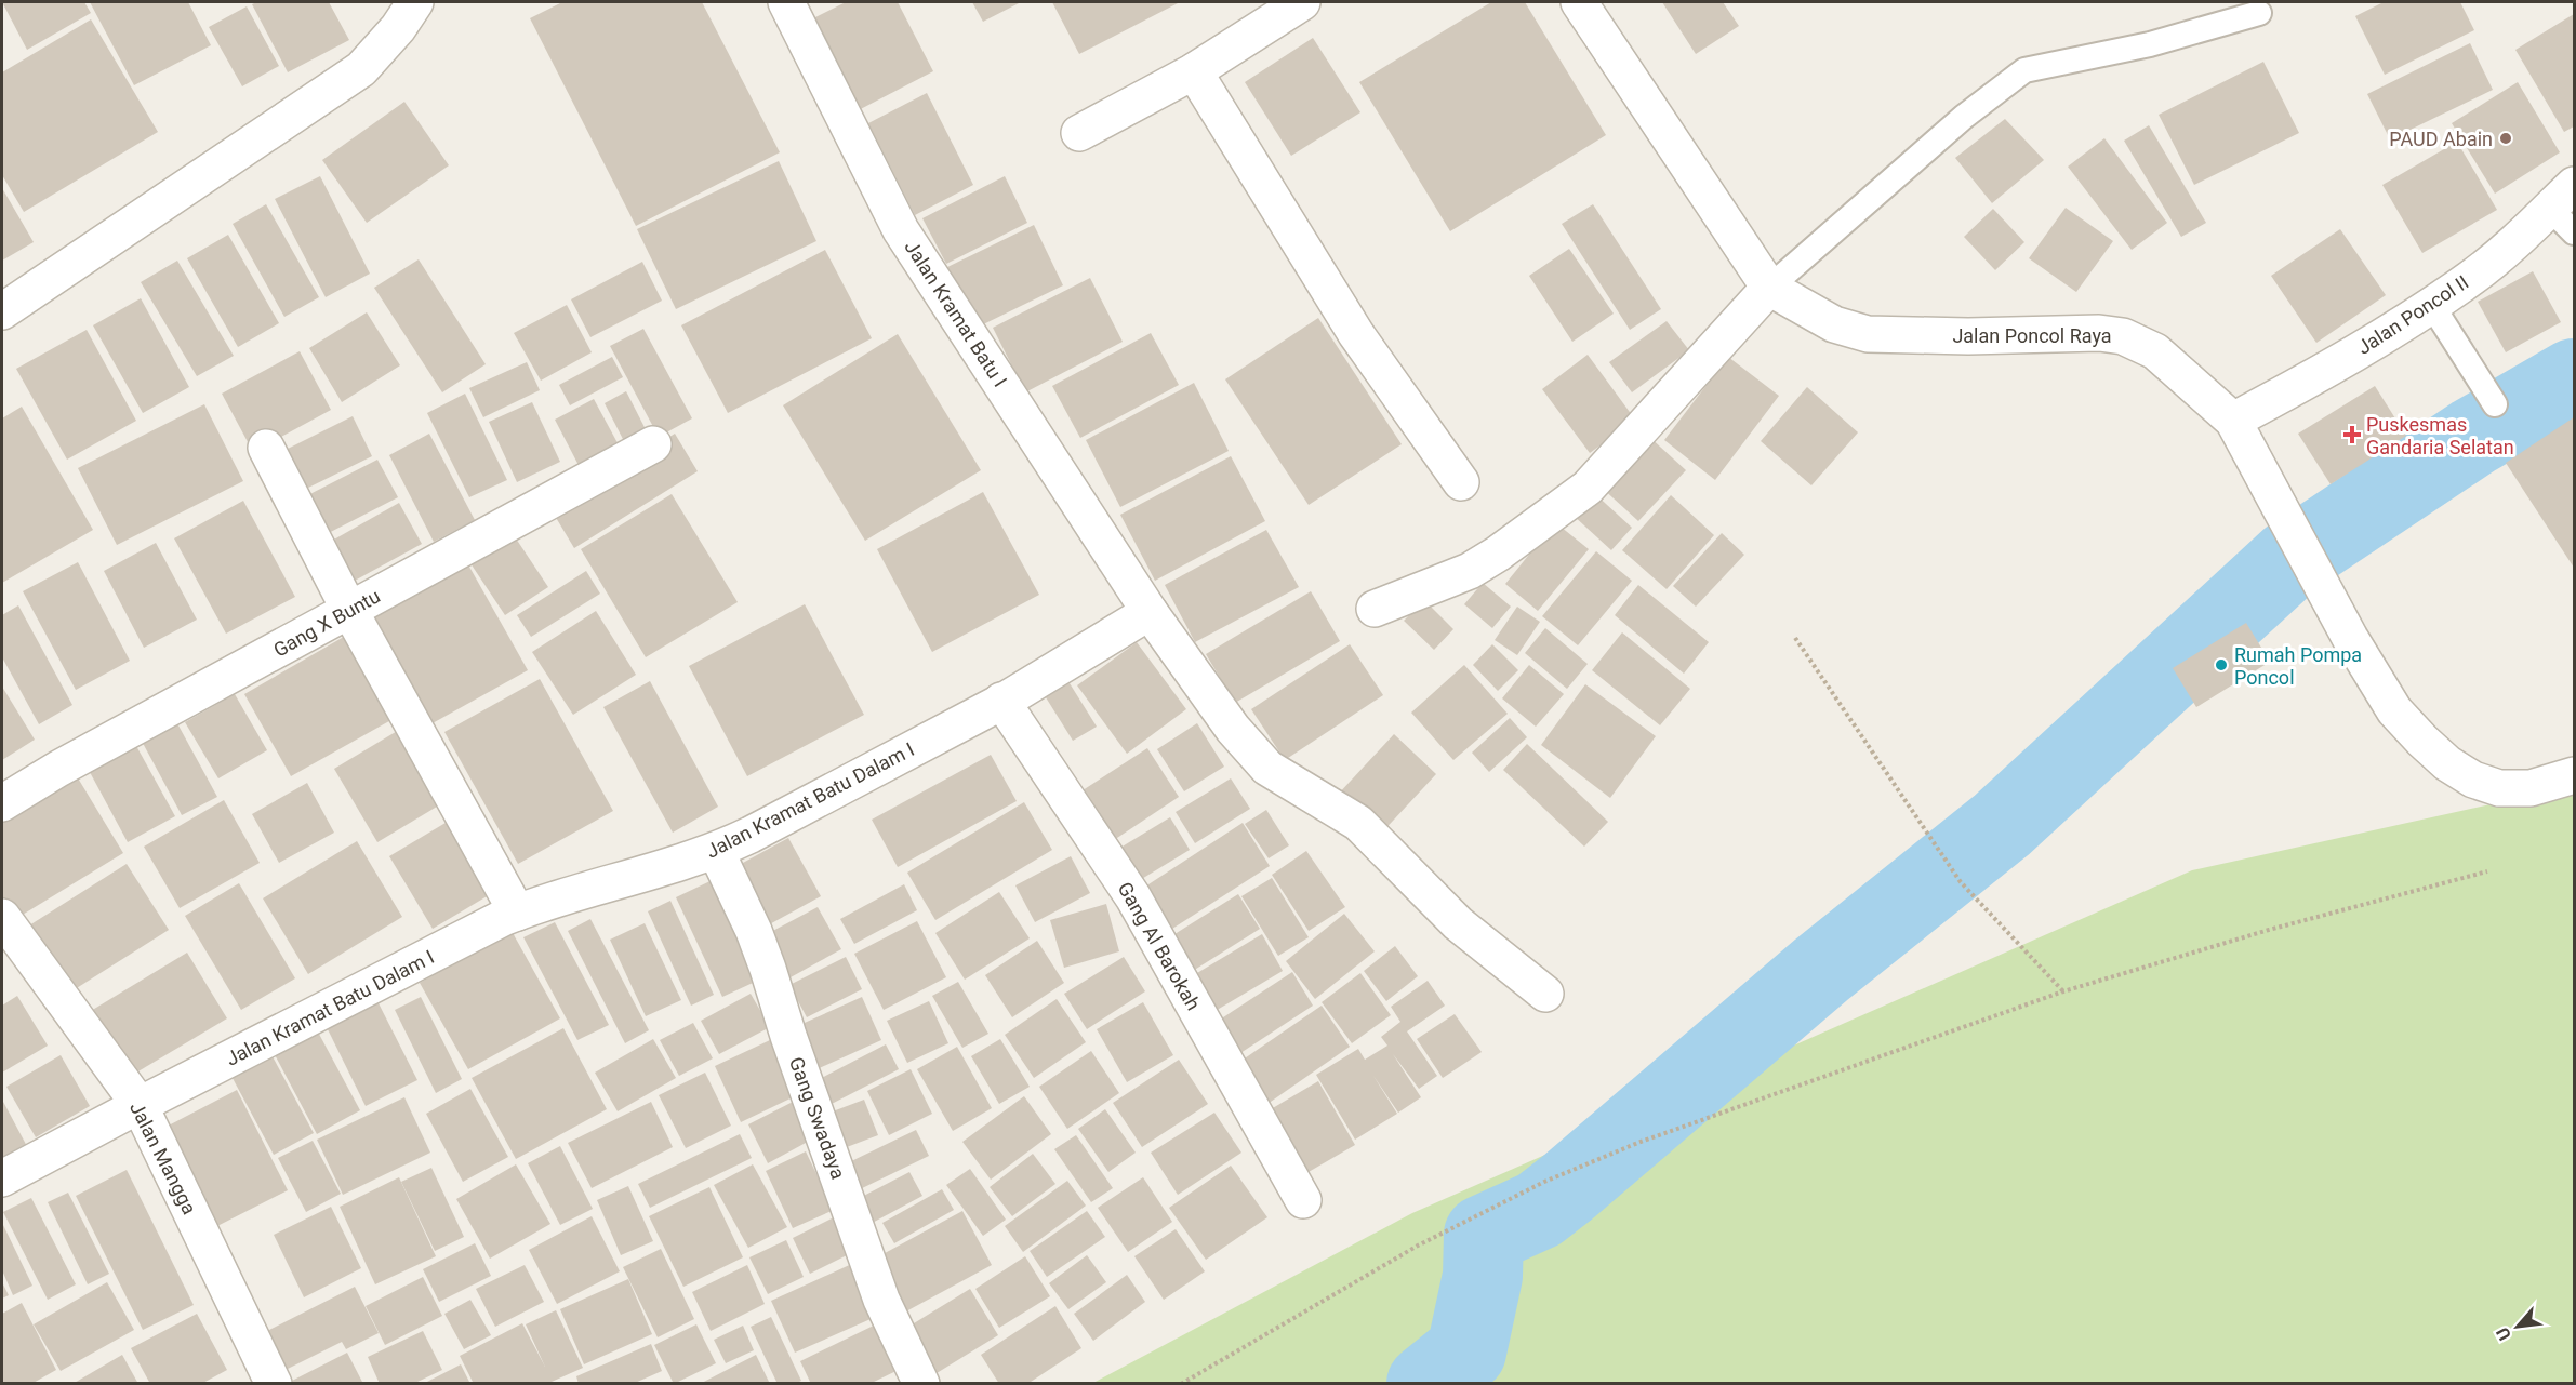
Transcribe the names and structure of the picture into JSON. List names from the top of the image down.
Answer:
{
  "streets": {
    "street": [
      "Jalan Kramat Batu I",
      "Jalan Poncol II",
      "Jalan Poncol Raya",
      "Gang X Buntu",
      "Jalan Kramat Batu Dalam I",
      "Gang Al Barokah",
      "Gang Swadaya",
      "Jalan Mangga"
    ]
  },
  "crossings": [
    ["Jalan Kramat Batu I", "Jalan Kramat Batu Dalam I"],
    ["Jalan Poncol II", "Jalan Poncol Raya"],
    ["Jalan Kramat Batu Dalam I", "Gang Al Barokah"],
    ["Jalan Kramat Batu Dalam I", "Gang Swadaya"],
    ["Jalan Kramat Batu Dalam I", "Jalan Mangga"]
  ],
  "places": {
    "other": ["PAUD Abain", "Rumah Pompa Poncol"],
    "health": ["Puskesmas Gandaria Selatan"]
  },
  "north": "bottom left"
}
